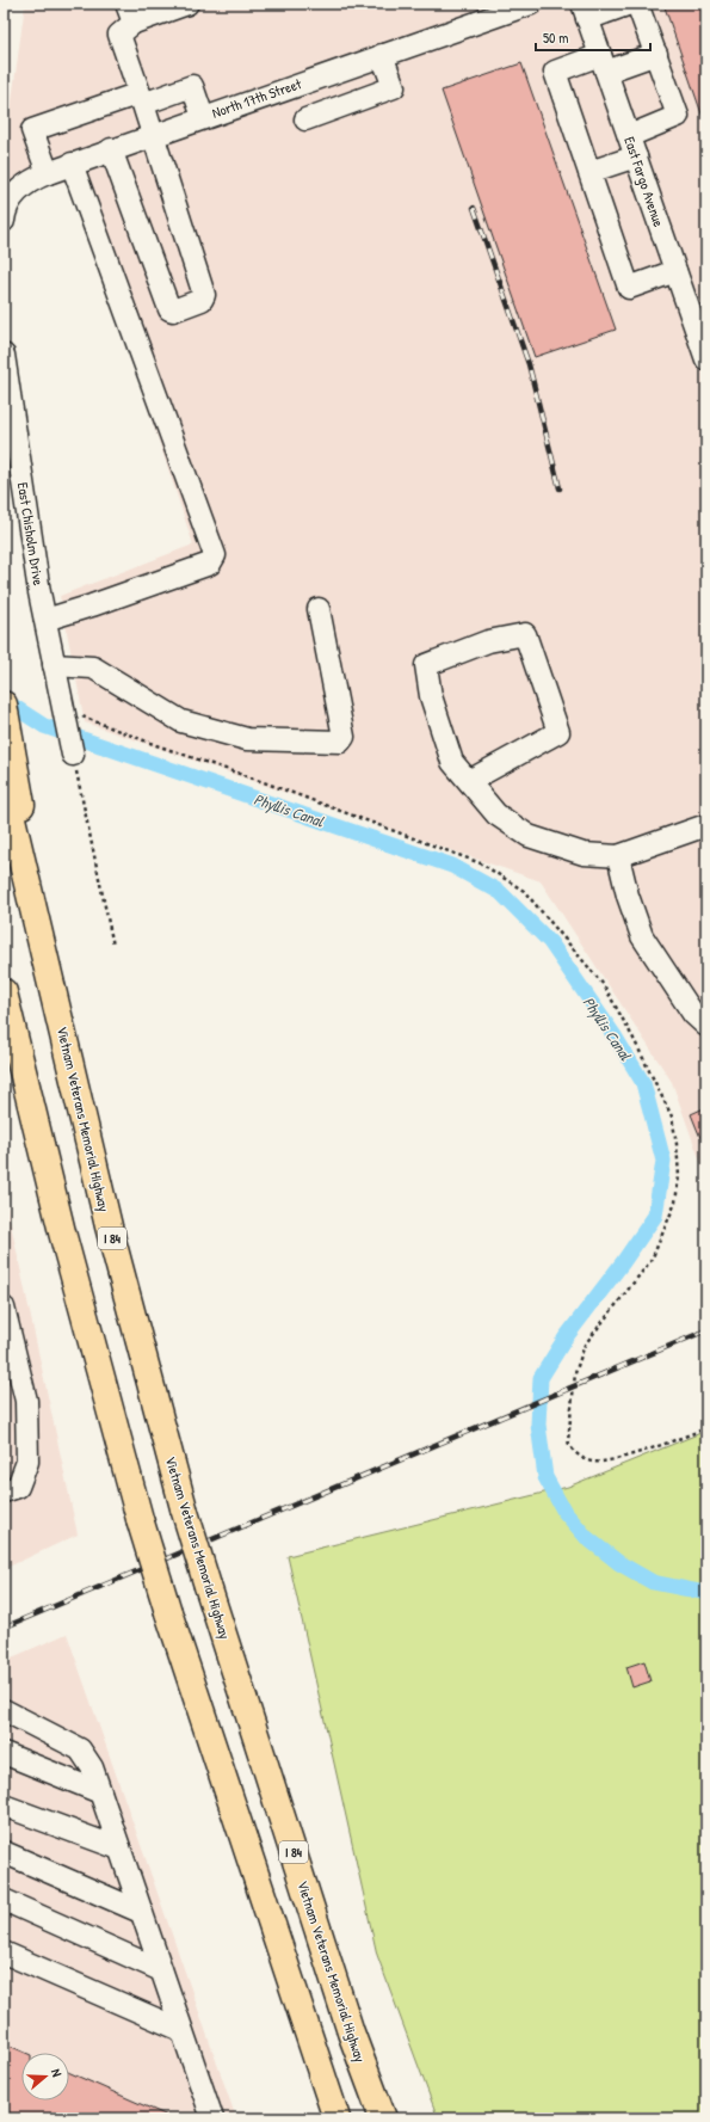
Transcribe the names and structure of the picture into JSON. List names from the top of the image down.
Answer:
{
  "streets": {
    "highway": ["Vietnam Veterans Memorial Highway", "I 84"],
    "street": ["North 17th Street", "East Fargo Avenue", "East Chisholm Drive"]
  },
  "crossings": [
    ["Vietnam Veterans Memorial Highway", "I 84"]
  ],
  "water": ["Phyllis Canal"],
  "scale_bar": "50 m",
  "north": "right"
}
